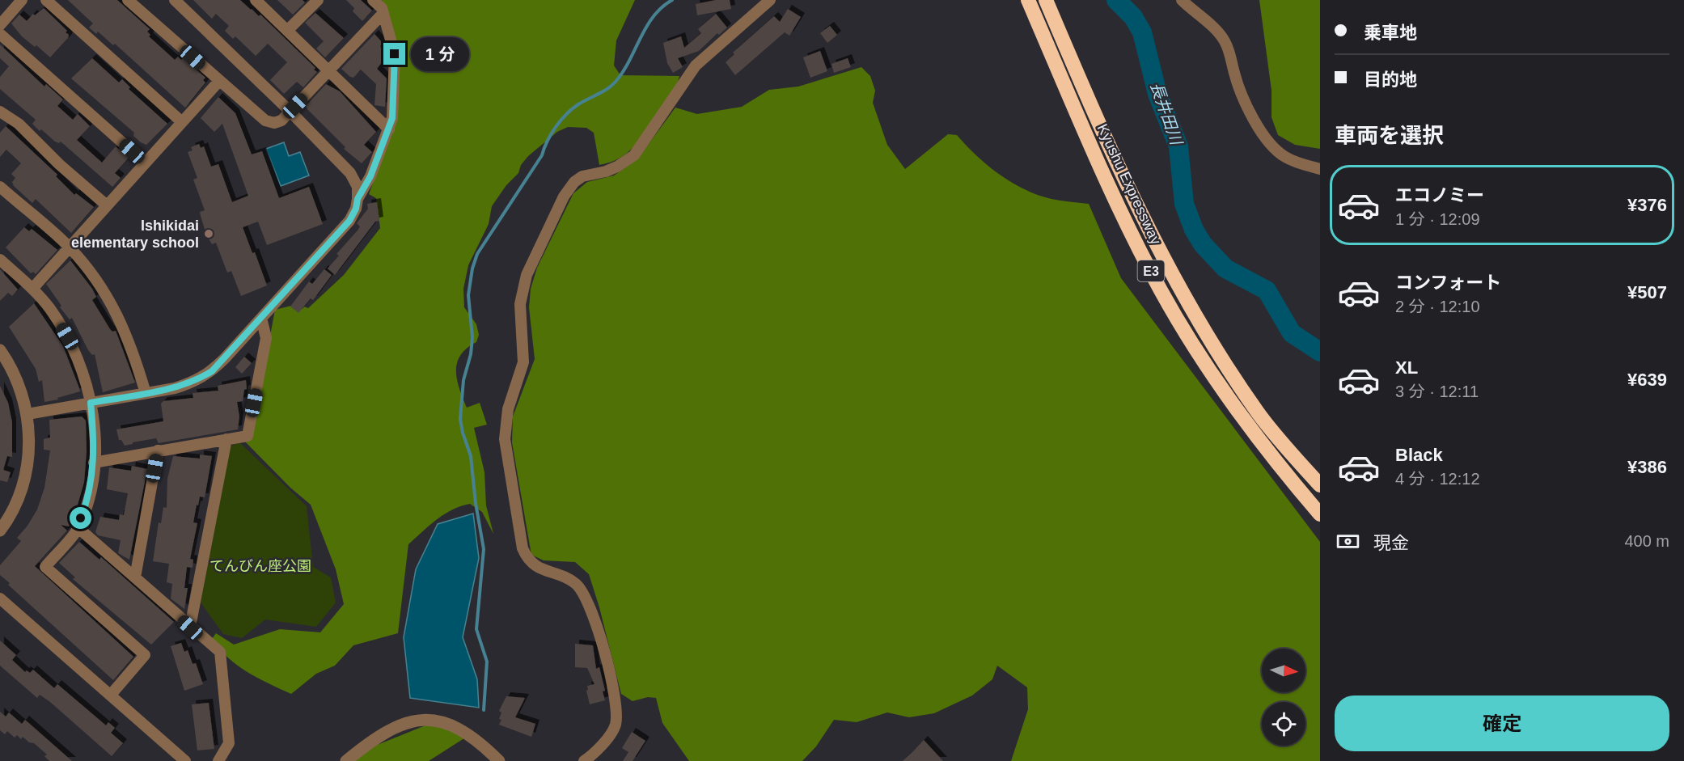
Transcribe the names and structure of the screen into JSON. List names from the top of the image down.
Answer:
{
  "streets": {
    "highway": ["Kyushu Expressway", "E3"]
  },
  "water": ["長井田川"],
  "parks": ["てんびん座公園"],
  "places": ["Ishikidai elementary school"],
  "north": "right",
  "page": {
    "banner": ["乗車地", "目的地"],
    "bubble": "1 分",
    "heading": "車両を選択",
    "list": [
      {
        "name": "エコノミー",
        "note": "1 分 · 12:09",
        "value": "¥376"
      },
      {
        "name": "コンフォート",
        "note": "2 分 · 12:10",
        "value": "¥507"
      },
      {
        "name": "XL",
        "note": "3 分 · 12:11",
        "value": "¥639"
      },
      {
        "name": "Black",
        "note": "4 分 · 12:12",
        "value": "¥386"
      }
    ],
    "pay": ["現金", "400 m"],
    "buttons": "確定"
  }
}
